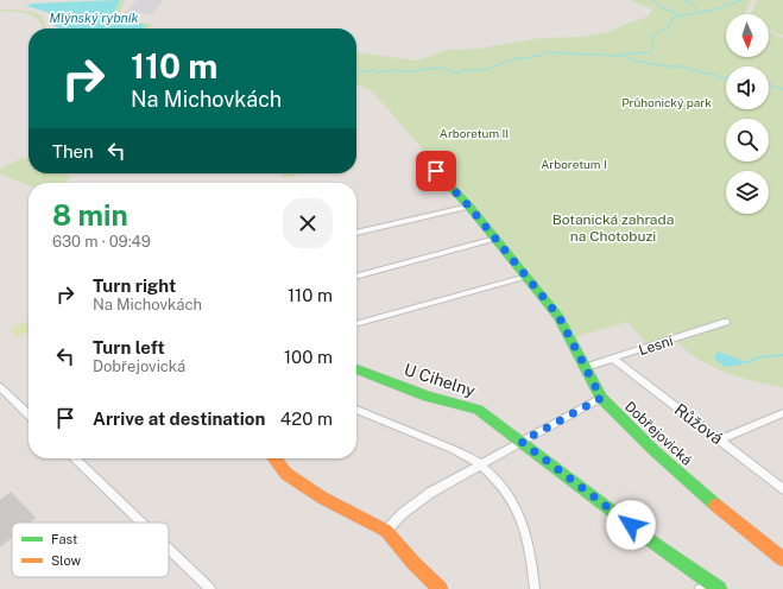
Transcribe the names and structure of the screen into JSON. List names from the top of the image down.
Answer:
{
  "streets": {
    "street": [
      "Lesní",
      "U Cihelny",
      "Růžová",
      "Dobřejovická"
    ]
  },
  "crossings": [
    ["Lesní", "Růžová"],
    ["Lesní", "Dobřejovická"]
  ],
  "water": ["Mlýnský rybník"],
  "parks": [
    "Průhonický park",
    "Arboretum II",
    "Arboretum I",
    "Botanická zahrada na Chotobuzi"
  ],
  "legend": ["Fast", "Slow"],
  "north": "bottom",
  "page": {
    "turn": ["110 m", "Na Michovkách"],
    "then": "Then",
    "heading": ["8 min", "630 m · 09:49"],
    "list": [
      {
        "name": "Turn right",
        "note": "Na Michovkách",
        "value": "110 m"
      },
      {
        "name": "Turn left",
        "note": "Dobřejovická",
        "value": "100 m"
      },
      {
        "name": "Arrive at destination",
        "value": "420 m"
      }
    ]
  }
}
